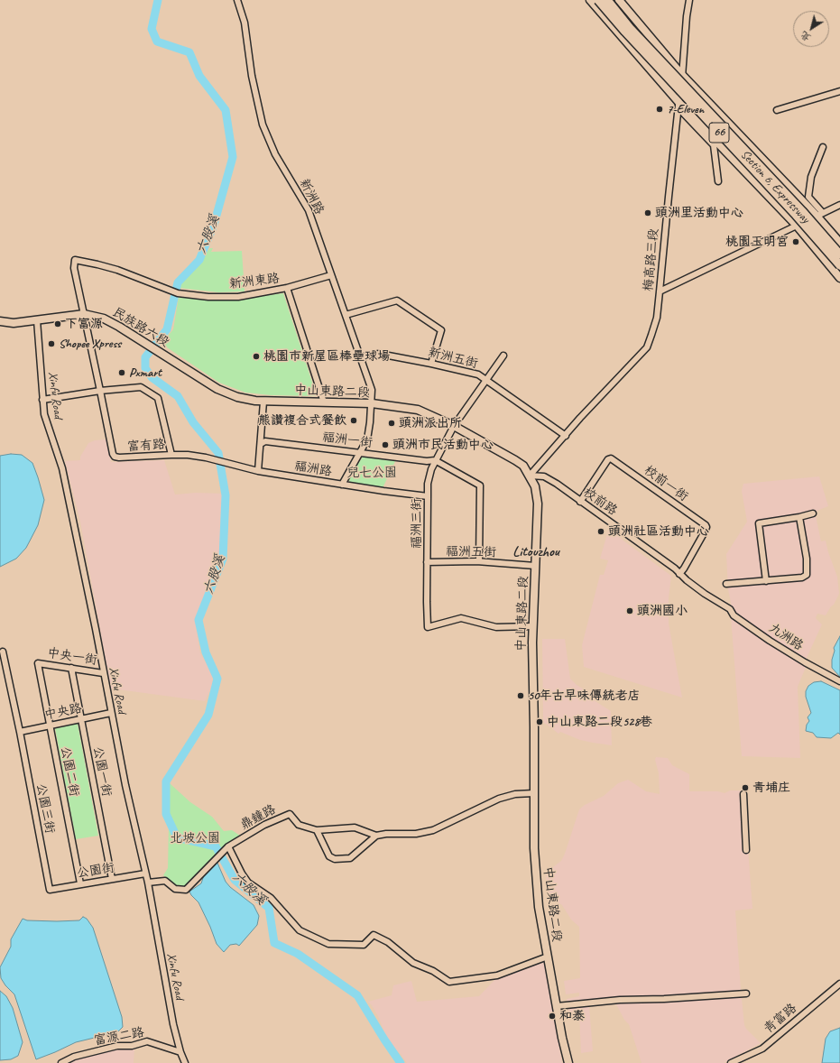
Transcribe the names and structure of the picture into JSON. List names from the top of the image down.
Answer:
{
  "streets": {
    "highway": ["66"],
    "main road": ["Section 6, Expressway", "民族路六段", "中山東路二段"],
    "street": [
      "新洲路",
      "梅高路三段",
      "新洲東路",
      "新洲五街",
      "Xinfu Road",
      "福洲一街",
      "富有路",
      "福洲路",
      "校前一街",
      "校前路",
      "福洲三街",
      "福洲五街",
      "九洲路",
      "中央一街",
      "中央路",
      "公園二街",
      "公園一街",
      "公園三街",
      "鼎鐘路",
      "公園街",
      "青富路",
      "富源二路"
    ]
  },
  "crossings": [
    ["Section 6, Expressway", "梅高路三段"],
    ["新洲路", "新洲東路"],
    ["新洲路", "新洲五街"],
    ["新洲路", "中山東路二段"],
    ["新洲路", "福洲路"],
    ["梅高路三段", "新洲五街"],
    ["梅高路三段", "中山東路二段"],
    ["梅高路三段", "校前路"],
    ["新洲東路", "富有路"],
    ["民族路六段", "中山東路二段"],
    ["民族路六段", "Xinfu Road"],
    ["民族路六段", "富有路"],
    ["新洲五街", "福洲三街"],
    ["中山東路二段", "福洲路"],
    ["中山東路二段", "校前路"],
    ["中山東路二段", "福洲三街"],
    ["中山東路二段", "福洲五街"],
    ["Xinfu Road", "中央一街"],
    ["Xinfu Road", "中央路"],
    ["Xinfu Road", "鼎鐘路"],
    ["Xinfu Road", "公園街"],
    ["Xinfu Road", "富源二路"],
    ["福洲一街", "福洲路"],
    ["福洲一街", "福洲三街"],
    ["福洲一街", "福洲五街"],
    ["富有路", "福洲路"],
    ["校前一街", "校前路"],
    ["校前路", "九洲路"],
    ["福洲三街", "福洲五街"],
    ["中央一街", "公園二街"],
    ["中央一街", "公園一街"],
    ["中央路", "公園二街"],
    ["中央路", "公園一街"],
    ["中央路", "公園三街"],
    ["公園二街", "公園街"],
    ["公園一街", "公園街"],
    ["公園三街", "公園街"]
  ],
  "districts": ["Litouzhou"],
  "water": ["六股溪"],
  "parks": ["兒七公園", "北坡公園"],
  "places": [
    "7-Eleven",
    "頭洲里活動中心",
    "桃園玉明宮",
    "下富源",
    "Shopee Xpress",
    "桃園市新屋區棒壘球場",
    "Pxmart",
    "熊讚複合式餐飲",
    "頭洲派出所",
    "頭洲市民活動中心",
    "頭洲社區活動中心",
    "頭洲國小",
    "50年古早味傳統老店",
    "中山東路二段528巷",
    "青埔庄",
    "和泰"
  ],
  "north": "bottom left"
}
